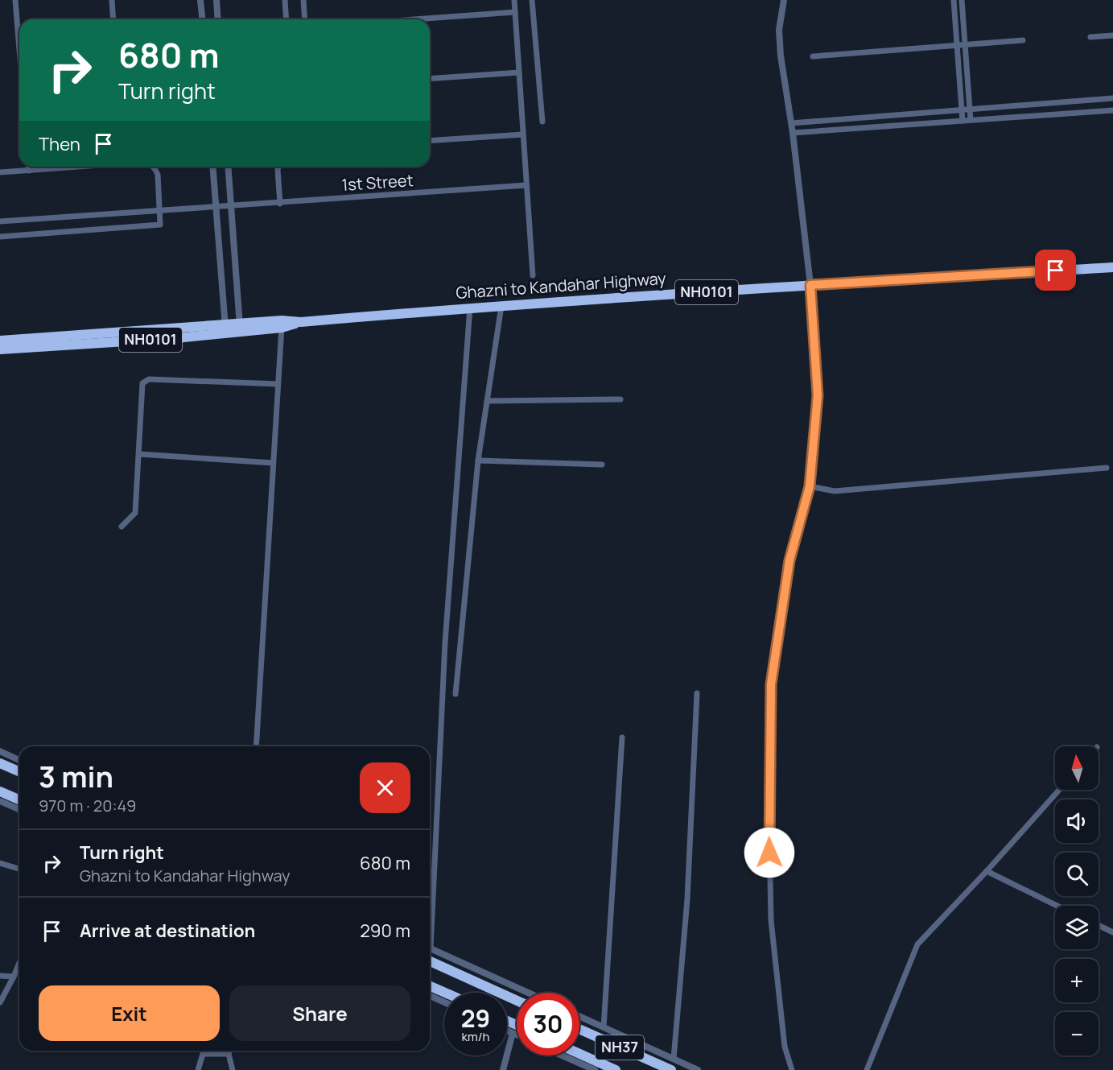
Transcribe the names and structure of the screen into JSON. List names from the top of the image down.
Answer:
{
  "streets": {
    "highway": ["Ghazni to Kandahar Highway", "NH0101", "NH37"],
    "street": ["1st Street"]
  },
  "north": "top",
  "page": {
    "turn": ["680 m", "Turn right"],
    "then": "Then",
    "map_buttons": ["+", "−"],
    "heading": ["3 min", "970 m · 20:49"],
    "list": [
      {
        "name": "Turn right",
        "note": "Ghazni to Kandahar Highway",
        "value": "680 m"
      },
      {
        "name": "Arrive at destination",
        "value": "290 m"
      }
    ],
    "buttons": ["Exit", "Share"],
    "speed": "29 km/h",
    "limit": "30"
  }
}
